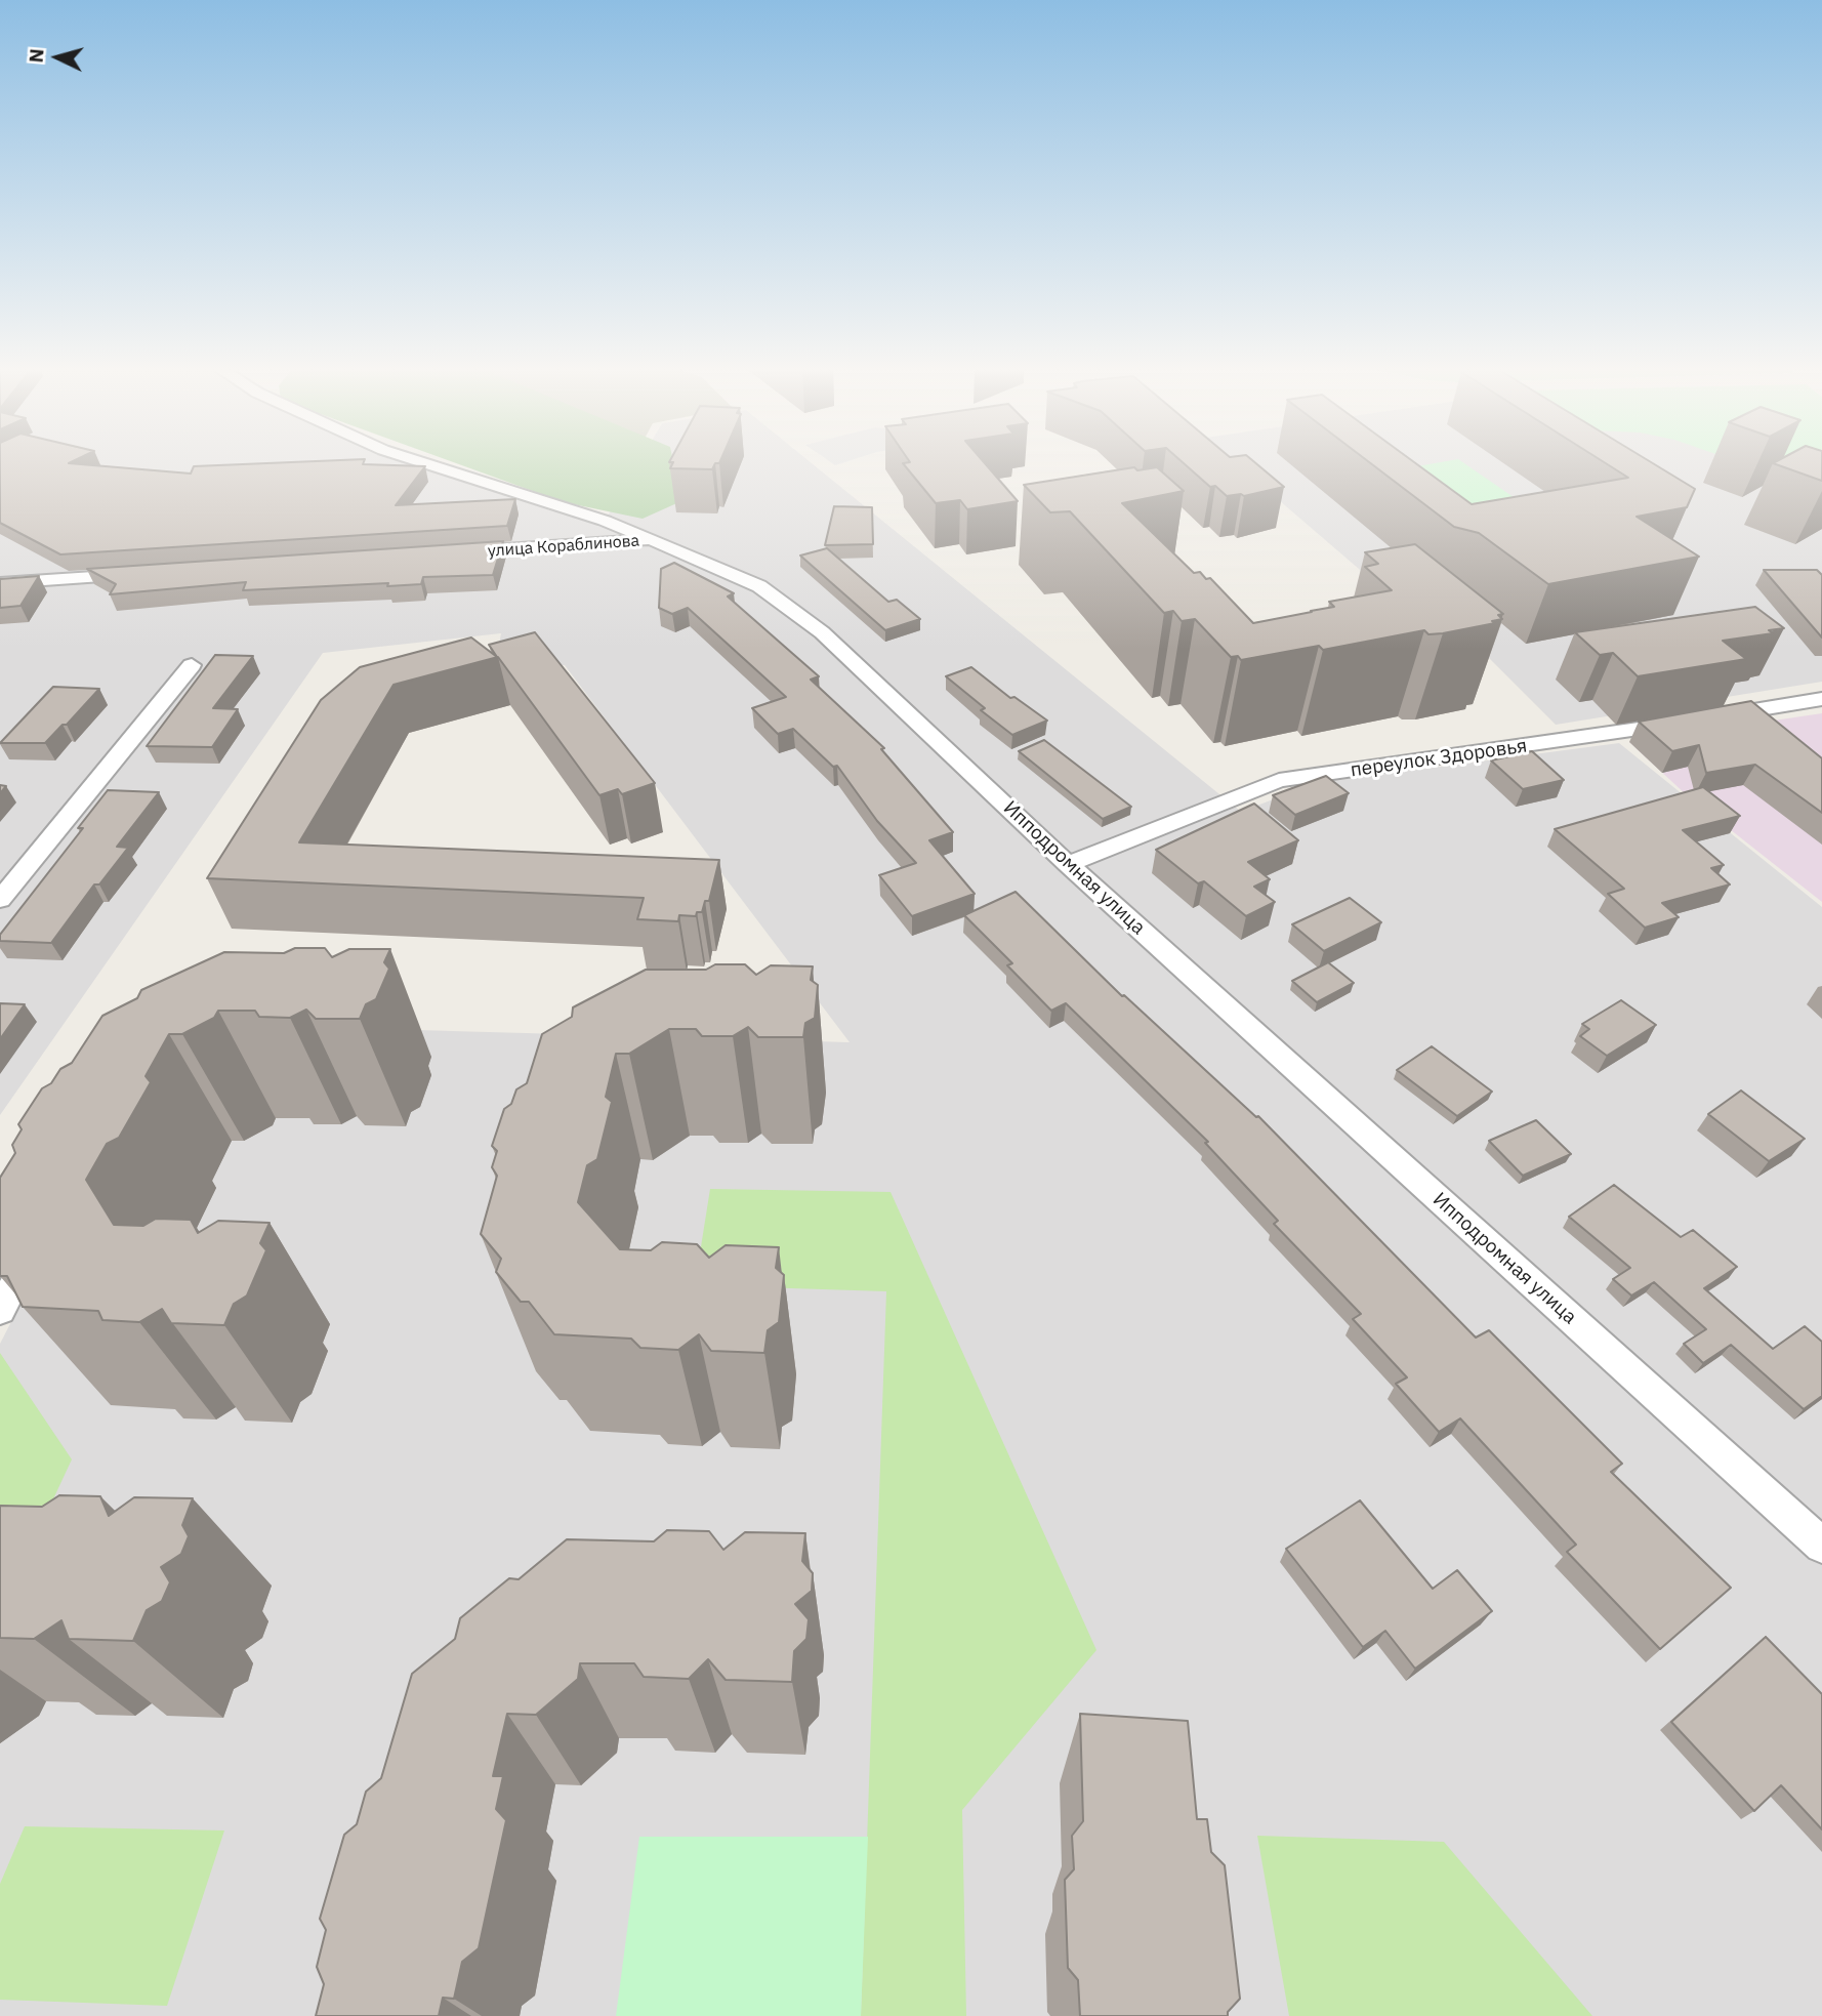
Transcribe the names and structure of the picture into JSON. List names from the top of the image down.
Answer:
{
  "streets": {
    "street": ["улица Кораблинова", "переулок Здоровья", "Ипподромная улица"]
  },
  "crossings": [
    ["улица Кораблинова", "Ипподромная улица"],
    ["переулок Здоровья", "Ипподромная улица"]
  ],
  "north": "left"
}
